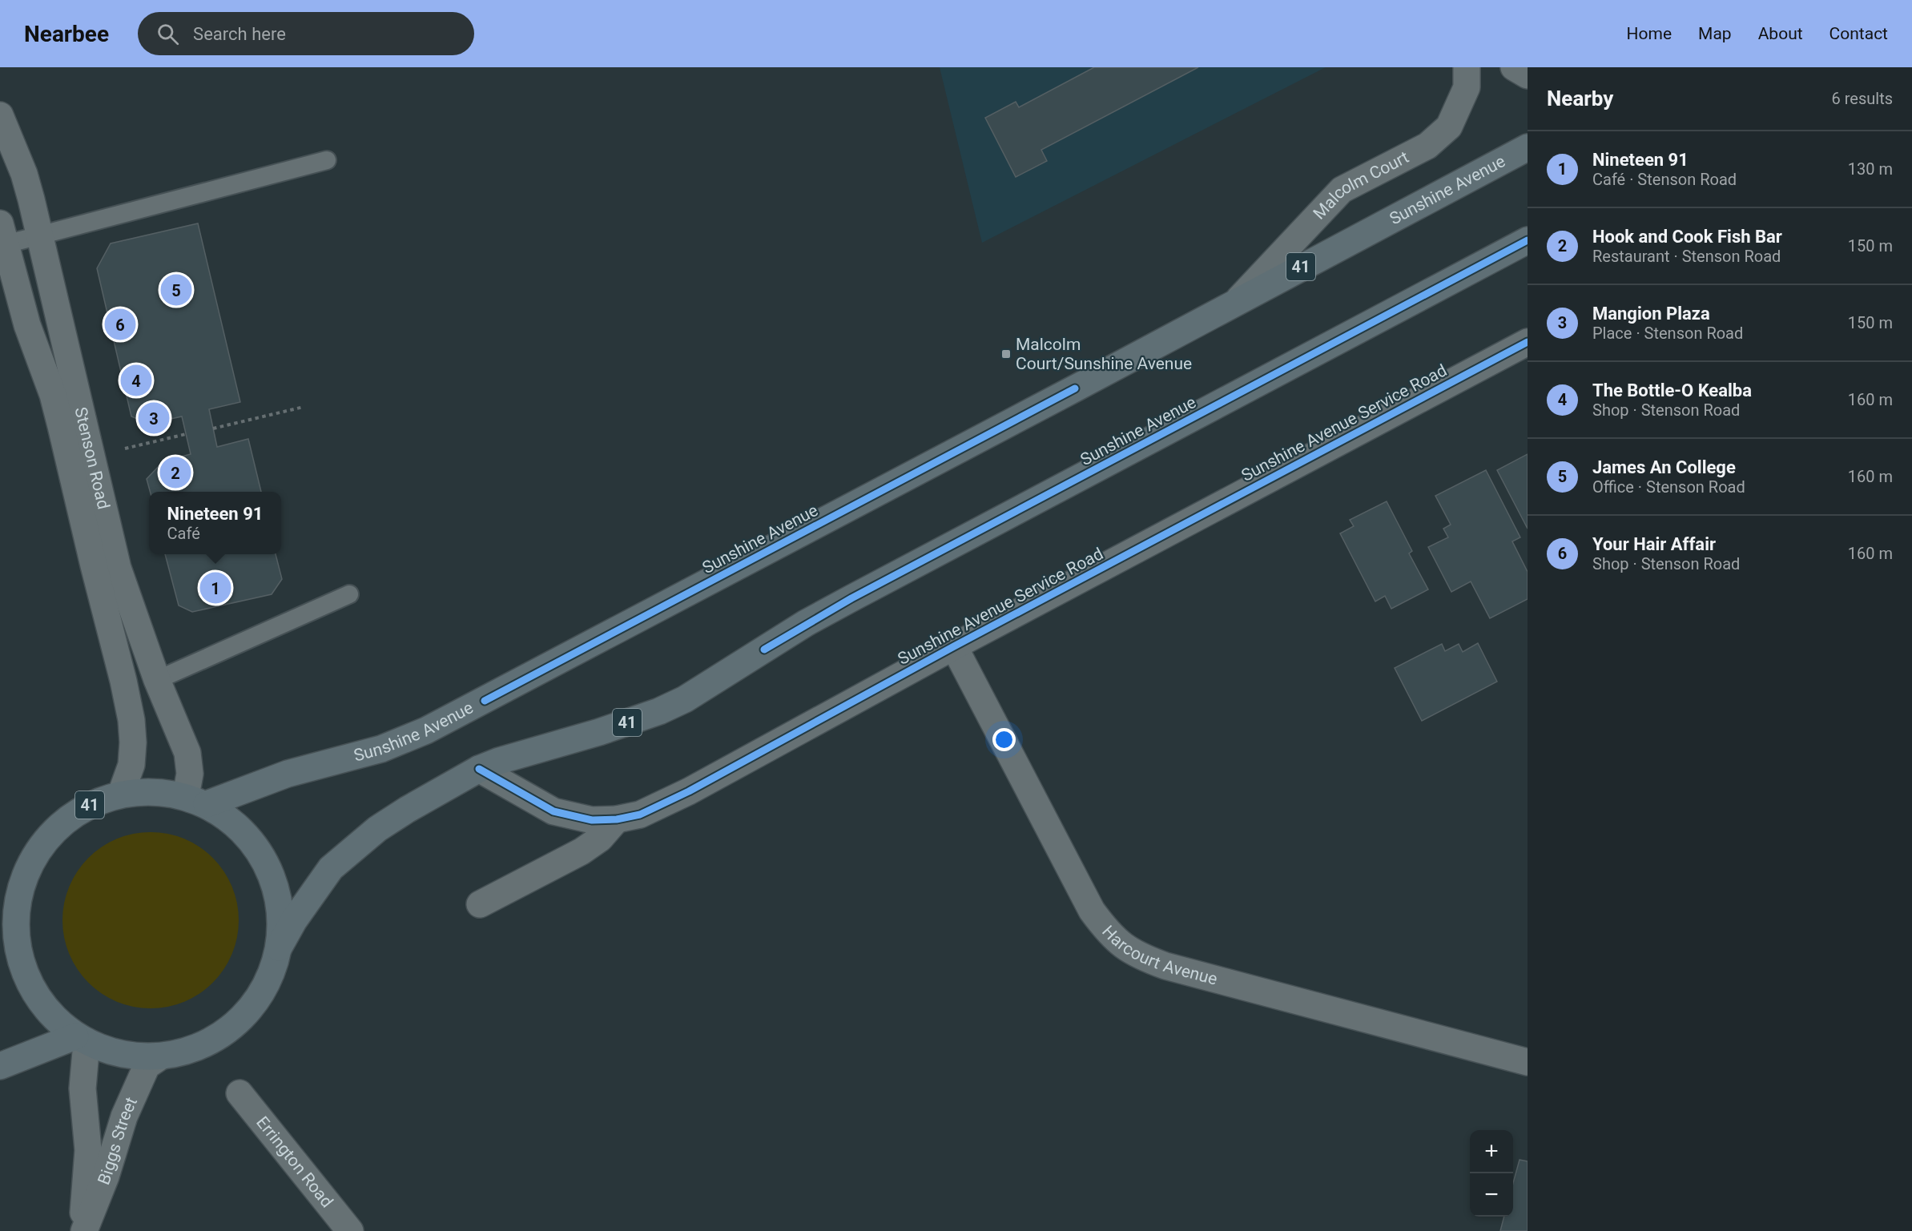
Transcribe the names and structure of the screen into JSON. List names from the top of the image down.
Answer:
{
  "streets": {
    "main road": ["Sunshine Avenue", "41"],
    "street": [
      "Malcolm Court",
      "Sunshine Avenue Service Road",
      "Stenson Road",
      "Harcourt Avenue",
      "Biggs Street",
      "Errington Road"
    ]
  },
  "crossings": [
    ["Malcolm Court", "Sunshine Avenue"],
    ["Sunshine Avenue", "41"],
    ["Sunshine Avenue", "Sunshine Avenue Service Road"],
    ["Sunshine Avenue", "Stenson Road"],
    ["41", "Stenson Road"],
    ["41", "Biggs Street"],
    ["Sunshine Avenue Service Road", "Harcourt Avenue"]
  ],
  "places": {
    "transit": ["Malcolm Court/Sunshine Avenue"]
  },
  "page": {
    "header": "Nearbee",
    "search": "Search here",
    "nav": [
      "Home",
      "Map",
      "About",
      "Contact"
    ],
    "heading": ["Nearby", "6 results"],
    "list": [
      {
        "mark": "1",
        "name": "Nineteen 91",
        "note": "Café · Stenson Road",
        "value": "130 m"
      },
      {
        "mark": "2",
        "name": "Hook and Cook Fish Bar",
        "note": "Restaurant · Stenson Road",
        "value": "150 m"
      },
      {
        "mark": "3",
        "name": "Mangion Plaza",
        "note": "Place · Stenson Road",
        "value": "150 m"
      },
      {
        "mark": "4",
        "name": "The Bottle-O Kealba",
        "note": "Shop · Stenson Road",
        "value": "160 m"
      },
      {
        "mark": "5",
        "name": "James An College",
        "note": "Office · Stenson Road",
        "value": "160 m"
      },
      {
        "mark": "6",
        "name": "Your Hair Affair",
        "note": "Shop · Stenson Road",
        "value": "160 m"
      }
    ],
    "pins": [
      "5",
      "6",
      "4",
      "3",
      "2",
      "1"
    ],
    "popup": ["Nineteen 91", "Café"],
    "map_buttons": ["+", "−"]
  }
}
